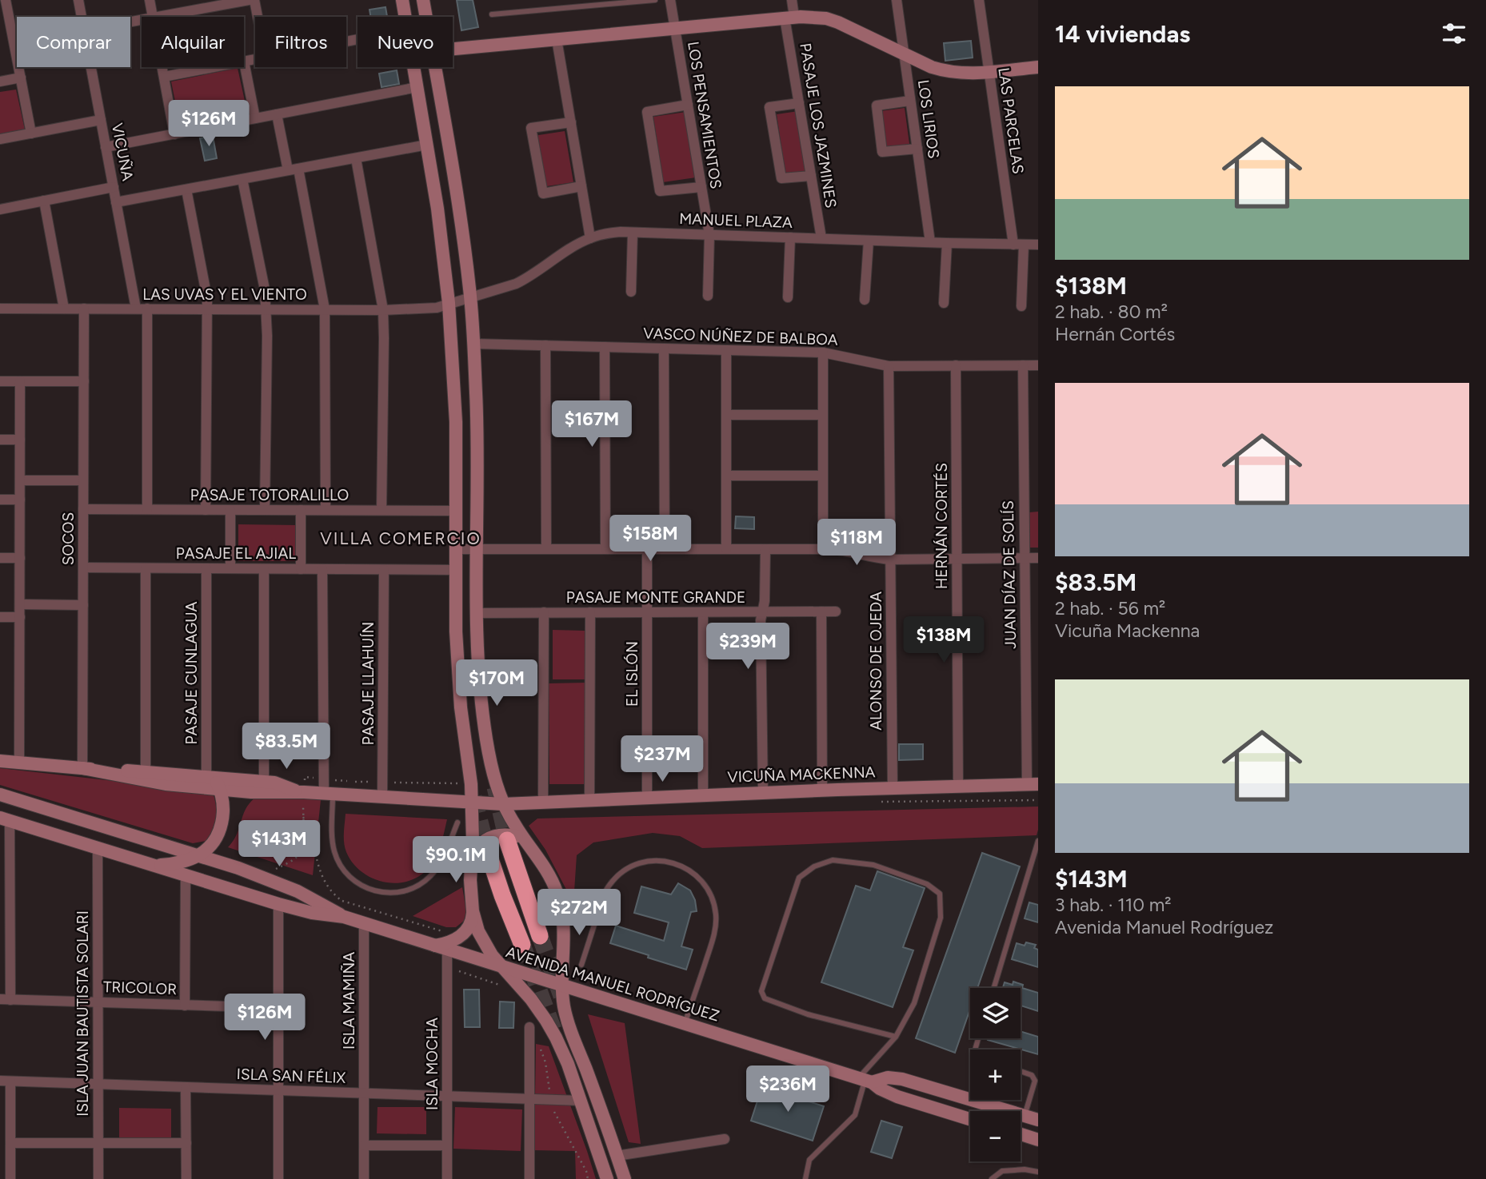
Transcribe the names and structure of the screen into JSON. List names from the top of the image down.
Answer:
{
  "streets": {
    "main road": ["VICUÑA MACKENNA", "AVENIDA MANUEL RODRÍGUEZ"],
    "street": [
      "LOS PENSAMIENTOS",
      "LOS LIRIOS",
      "LAS PARCELAS",
      "PASAJE LOS JAZMINES",
      "VICUÑA",
      "MANUEL PLAZA",
      "LAS UVAS Y EL VIENTO",
      "VASCO NÚÑEZ DE BALBOA",
      "PASAJE TOTORALILLO",
      "HERNÁN CORTÉS",
      "SOCOS",
      "PASAJE EL AJIAL",
      "JUAN DÍAZ DE SOLÍS",
      "PASAJE MONTE GRANDE",
      "ALONSO DE OJEDA",
      "PASAJE CUNLAGUA",
      "EL ISLÓN",
      "PASAJE LLAHUÍN",
      "TRICOLOR",
      "ISLA MAMIÑA",
      "ISLA JUAN BAUTISTA SOLARI",
      "ISLA MOCHA",
      "ISLA SAN FÉLIX"
    ]
  },
  "crossings": [
    ["LOS PENSAMIENTOS", "MANUEL PLAZA"],
    ["LOS LIRIOS", "MANUEL PLAZA"],
    ["LAS PARCELAS", "MANUEL PLAZA"],
    ["PASAJE LOS JAZMINES", "MANUEL PLAZA"],
    ["VICUÑA", "LAS UVAS Y EL VIENTO"],
    ["MANUEL PLAZA", "LAS UVAS Y EL VIENTO"],
    ["LAS UVAS Y EL VIENTO", "SOCOS"],
    ["VASCO NÚÑEZ DE BALBOA", "HERNÁN CORTÉS"],
    ["VASCO NÚÑEZ DE BALBOA", "JUAN DÍAZ DE SOLÍS"],
    ["VASCO NÚÑEZ DE BALBOA", "ALONSO DE OJEDA"],
    ["PASAJE TOTORALILLO", "SOCOS"],
    ["HERNÁN CORTÉS", "VICUÑA MACKENNA"],
    ["SOCOS", "PASAJE EL AJIAL"],
    ["SOCOS", "VICUÑA MACKENNA"],
    ["PASAJE EL AJIAL", "PASAJE CUNLAGUA"],
    ["PASAJE EL AJIAL", "PASAJE LLAHUÍN"],
    ["JUAN DÍAZ DE SOLÍS", "VICUÑA MACKENNA"],
    ["PASAJE MONTE GRANDE", "EL ISLÓN"],
    ["ALONSO DE OJEDA", "VICUÑA MACKENNA"],
    ["PASAJE CUNLAGUA", "VICUÑA MACKENNA"],
    ["EL ISLÓN", "VICUÑA MACKENNA"],
    ["PASAJE LLAHUÍN", "VICUÑA MACKENNA"],
    ["AVENIDA MANUEL RODRÍGUEZ", "ISLA MAMIÑA"],
    ["AVENIDA MANUEL RODRÍGUEZ", "ISLA JUAN BAUTISTA SOLARI"],
    ["AVENIDA MANUEL RODRÍGUEZ", "ISLA MOCHA"],
    ["TRICOLOR", "ISLA JUAN BAUTISTA SOLARI"],
    ["ISLA MAMIÑA", "ISLA SAN FÉLIX"],
    ["ISLA JUAN BAUTISTA SOLARI", "ISLA SAN FÉLIX"],
    ["ISLA MOCHA", "ISLA SAN FÉLIX"]
  ],
  "districts": ["VILLA COMERCIO"],
  "page": {
    "heading": "14 viviendas",
    "chip": [
      "Comprar",
      "Alquilar",
      "Filtros",
      "Nuevo"
    ],
    "list": [
      {
        "name": "$138M",
        "note": "2 hab. · 80 m² · Hernán Cortés"
      },
      {
        "name": "$83.5M",
        "note": "2 hab. · 56 m² · Vicuña Mackenna"
      },
      {
        "name": "$143M",
        "note": "3 hab. · 110 m² · Avenida Manuel Rodríguez"
      }
    ],
    "price": [
      "$126M",
      "$167M",
      "$158M",
      "$118M",
      "$138M",
      "$239M",
      "$170M",
      "$83.5M",
      "$237M",
      "$143M",
      "$90.1M",
      "$272M",
      "$126M",
      "$236M"
    ],
    "map_buttons": ["+", "−"]
  }
}
